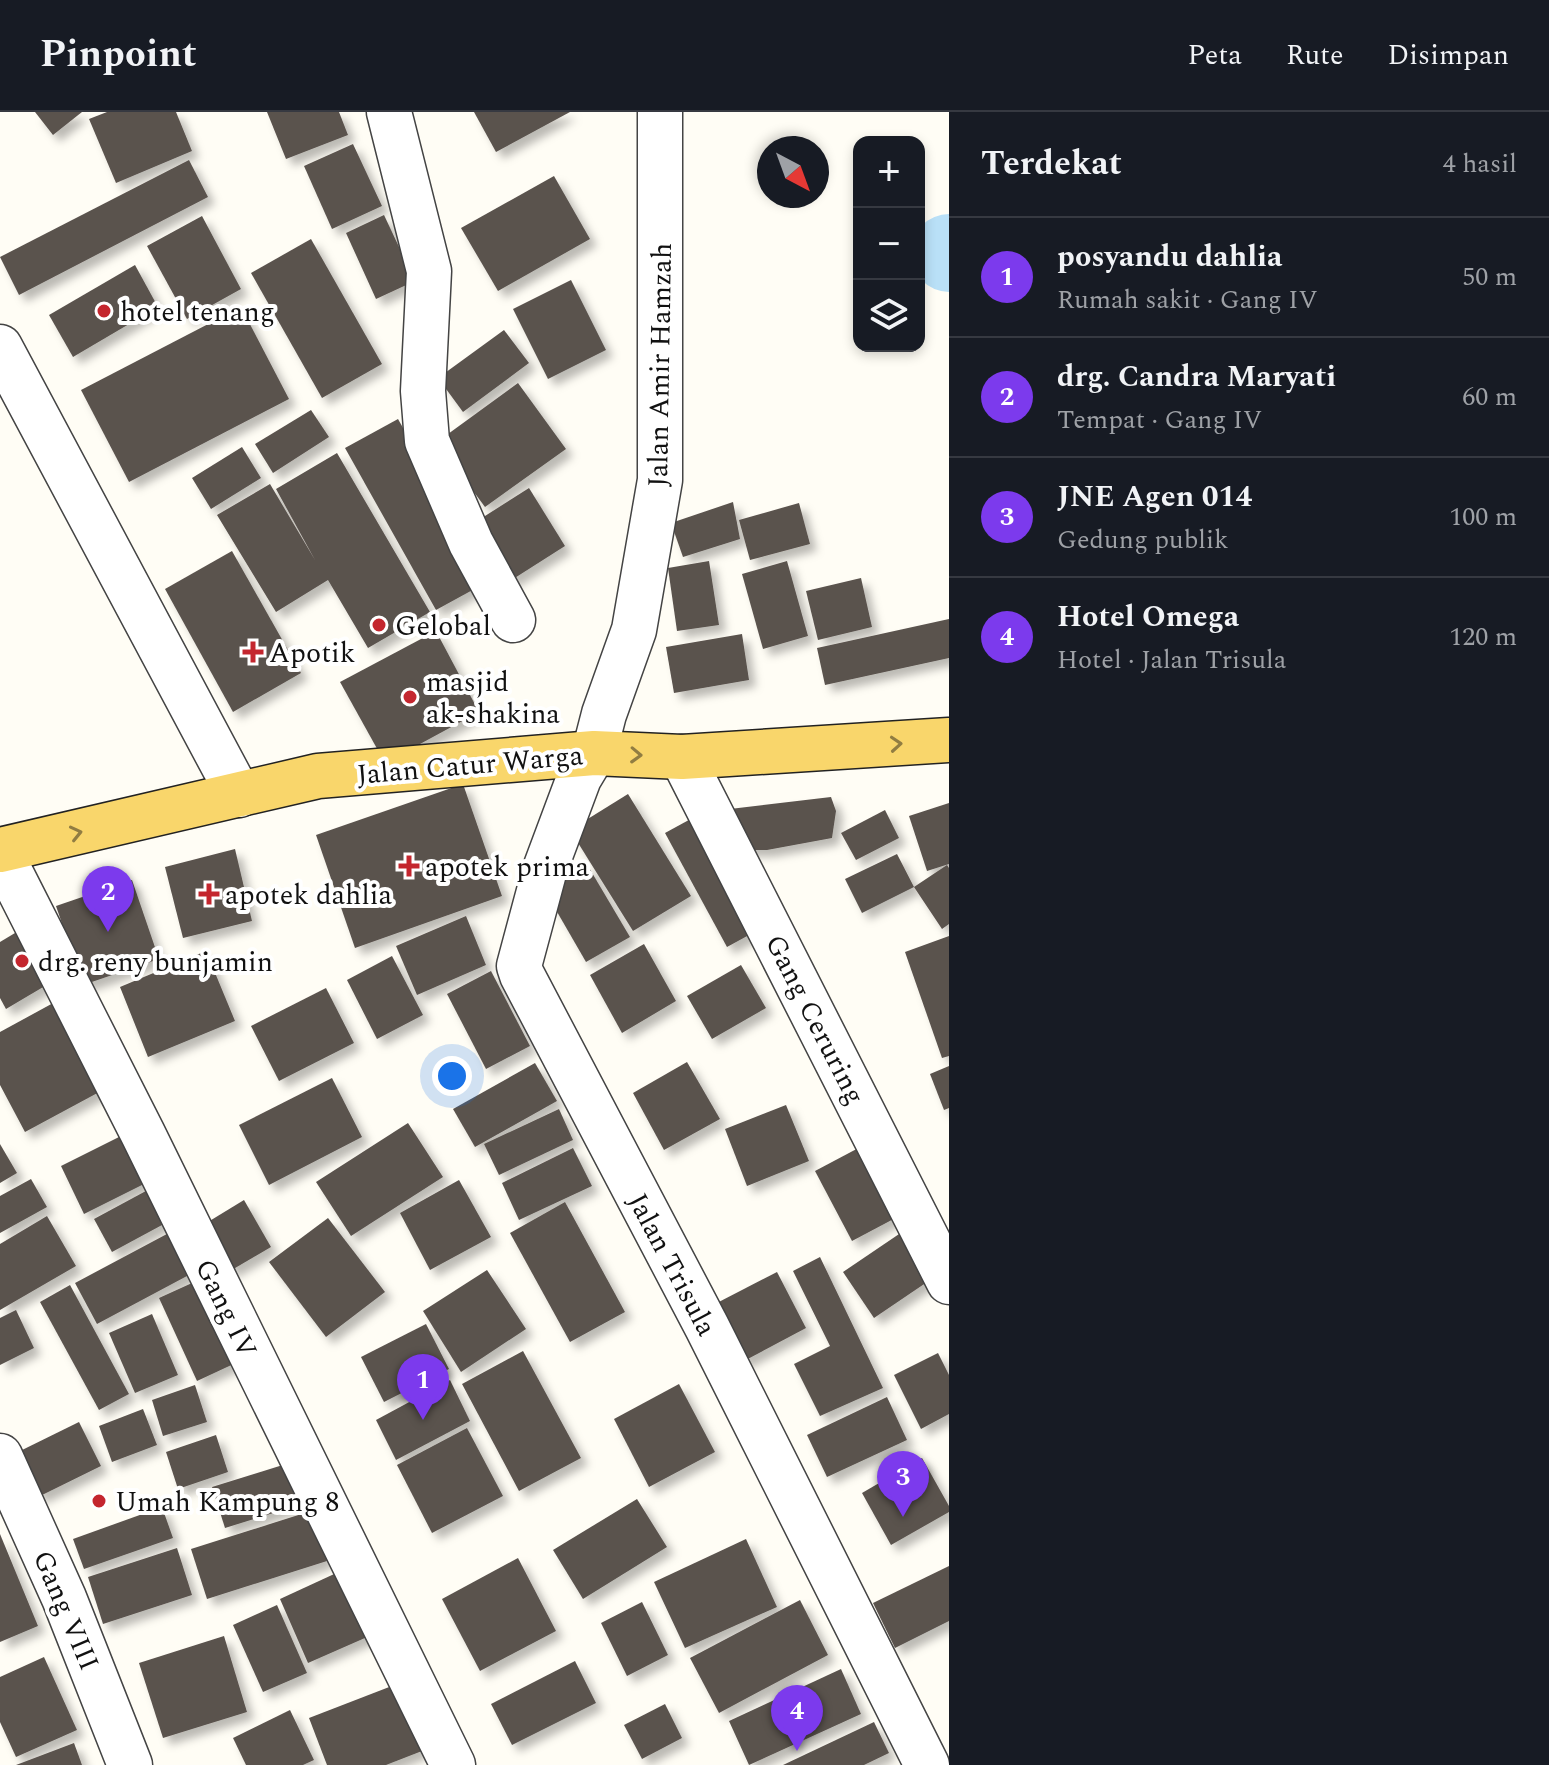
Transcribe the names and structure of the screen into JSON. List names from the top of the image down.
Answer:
{
  "streets": {
    "main road": ["Jalan Catur Warga"],
    "street": [
      "Jalan Amir Hamzah",
      "Gang Ceruring",
      "Jalan Trisula",
      "Gang IV",
      "Gang VIII"
    ]
  },
  "crossings": [
    ["Jalan Amir Hamzah", "Jalan Catur Warga"],
    ["Jalan Amir Hamzah", "Jalan Trisula"],
    ["Jalan Catur Warga", "Gang Ceruring"],
    ["Jalan Catur Warga", "Jalan Trisula"],
    ["Jalan Catur Warga", "Gang IV"]
  ],
  "one_way": ["Jalan Catur Warga"],
  "places": {
    "other": [
      "hotel tenang",
      "Gelobal",
      "masjid ak-shakina",
      "drg. reny bunjamin",
      "Umah Kampung 8"
    ],
    "health": ["Apotik", "apotek prima", "apotek dahlia"]
  },
  "north": "bottom right",
  "page": {
    "header": "Pinpoint",
    "nav": ["Peta", "Rute", "Disimpan"],
    "heading": ["Terdekat", "4 hasil"],
    "map_buttons": ["+", "−"],
    "list": [
      {
        "mark": "1",
        "name": "posyandu dahlia",
        "note": "Rumah sakit · Gang IV",
        "value": "50 m"
      },
      {
        "mark": "2",
        "name": "drg. Candra Maryati",
        "note": "Tempat · Gang IV",
        "value": "60 m"
      },
      {
        "mark": "3",
        "name": "JNE Agen 014",
        "note": "Gedung publik",
        "value": "100 m"
      },
      {
        "mark": "4",
        "name": "Hotel Omega",
        "note": "Hotel · Jalan Trisula",
        "value": "120 m"
      }
    ],
    "pins": [
      "2",
      "1",
      "3",
      "4"
    ]
  }
}
